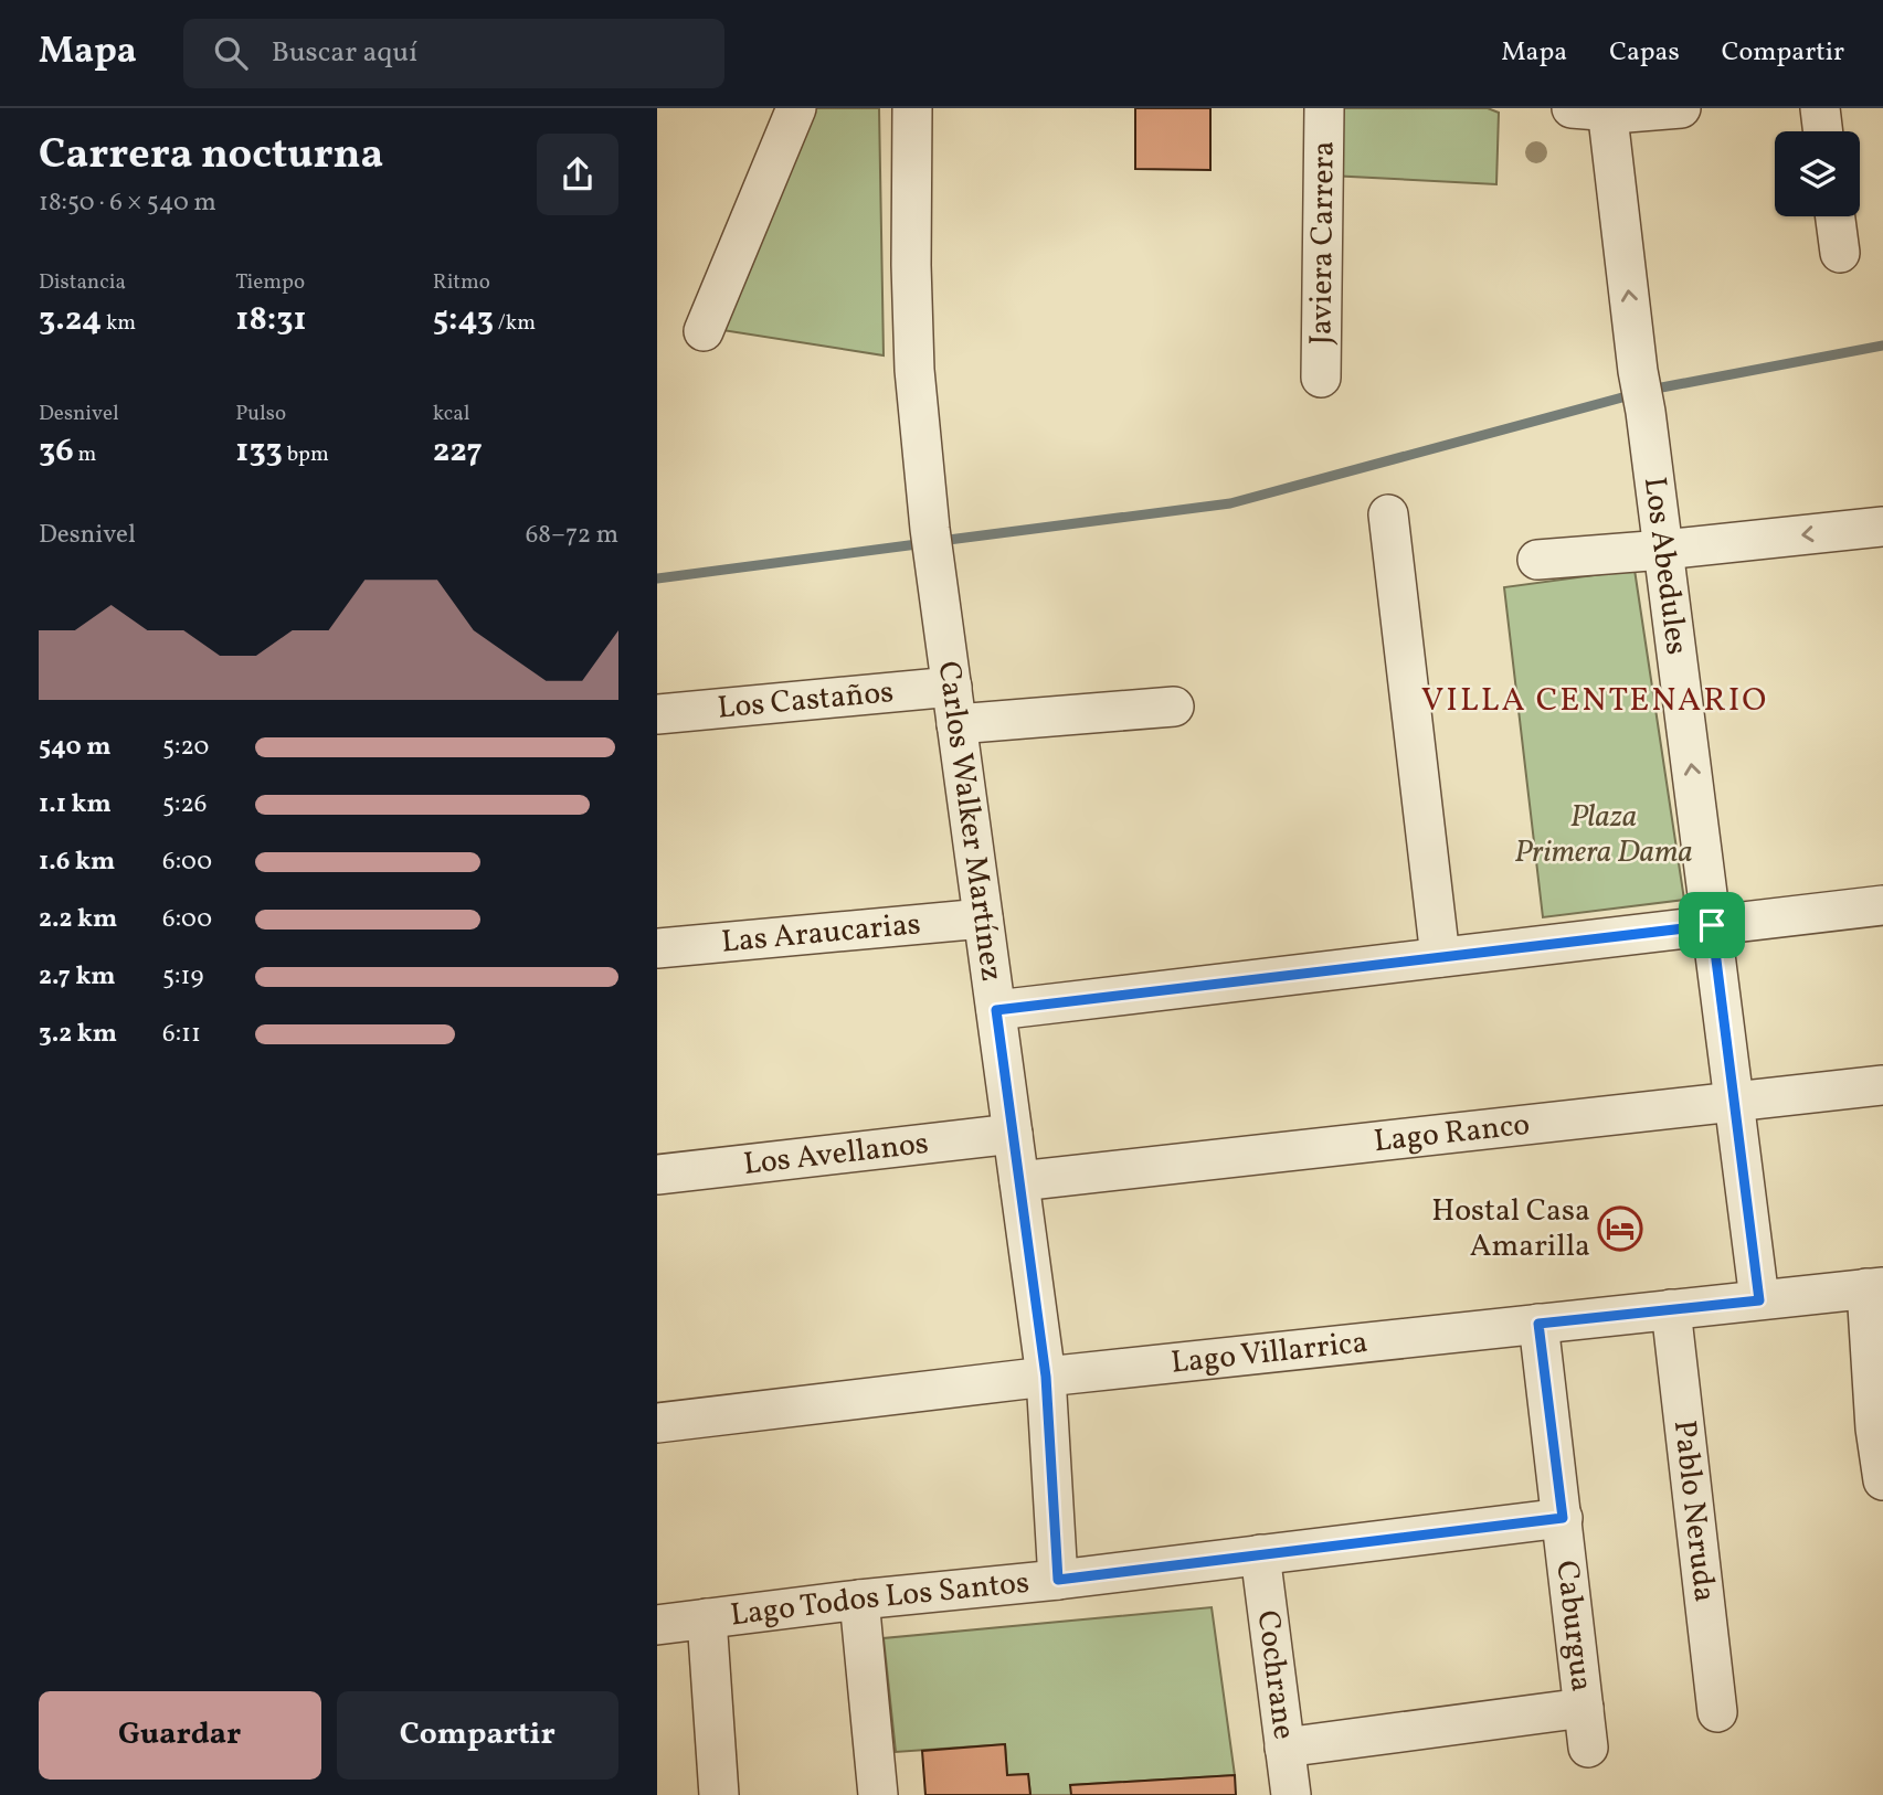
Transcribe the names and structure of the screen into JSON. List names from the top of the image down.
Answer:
{
  "streets": {
    "street": [
      "Javiera Carrera",
      "Los Abedules",
      "Los Castaños",
      "Carlos Walker Martínez",
      "Las Araucarias",
      "Lago Ranco",
      "Los Avellanos",
      "Lago Villarrica",
      "Pablo Neruda",
      "Lago Todos Los Santos",
      "Caburgua",
      "Cochrane"
    ]
  },
  "crossings": [
    ["Los Abedules", "Lago Ranco"],
    ["Los Abedules", "Lago Villarrica"],
    ["Los Castaños", "Carlos Walker Martínez"],
    ["Carlos Walker Martínez", "Las Araucarias"],
    ["Carlos Walker Martínez", "Lago Ranco"],
    ["Carlos Walker Martínez", "Los Avellanos"],
    ["Carlos Walker Martínez", "Lago Villarrica"],
    ["Carlos Walker Martínez", "Lago Todos Los Santos"],
    ["Lago Villarrica", "Pablo Neruda"],
    ["Lago Villarrica", "Caburgua"],
    ["Lago Todos Los Santos", "Caburgua"],
    ["Lago Todos Los Santos", "Cochrane"]
  ],
  "districts": ["VILLA CENTENARIO"],
  "parks": ["Plaza Primera Dama"],
  "places": {
    "hotel": ["Hostal Casa Amarilla"]
  },
  "page": {
    "header": "Mapa",
    "search": "Buscar aquí",
    "nav": ["Mapa", "Capas", "Compartir"],
    "heading": ["Carrera nocturna", "18:50 · 6 × 540 m"],
    "stats": [
      ["Distancia", "3.24 km"],
      ["Tiempo", "18:31"],
      ["Ritmo", "5:43 /km"],
      ["Desnivel", "36 m"],
      ["Pulso", "133 bpm"],
      ["kcal", "227"]
    ],
    "chart": ["Desnivel", "68–72 m"],
    "list": [
      {
        "name": "540 m",
        "note": "5:20"
      },
      {
        "name": "1.1 km",
        "note": "5:26"
      },
      {
        "name": "1.6 km",
        "note": "6:00"
      },
      {
        "name": "2.2 km",
        "note": "6:00"
      },
      {
        "name": "2.7 km",
        "note": "5:19"
      },
      {
        "name": "3.2 km",
        "note": "6:11"
      }
    ],
    "buttons": ["Guardar", "Compartir"]
  }
}
